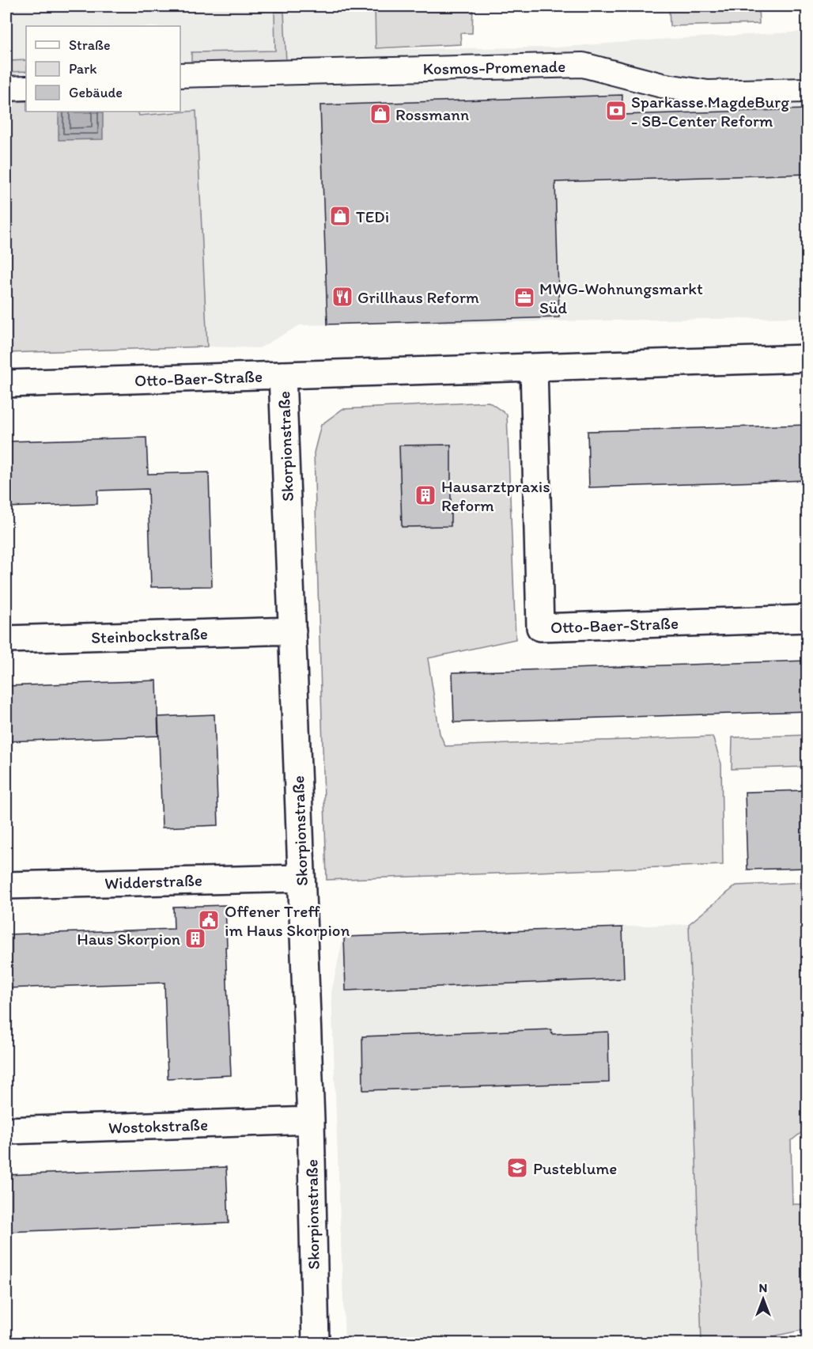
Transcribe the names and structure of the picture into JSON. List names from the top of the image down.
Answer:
{
  "streets": {
    "street": [
      "Kosmos-Promenade",
      "Otto-Baer-Straße",
      "Skorpionstraße",
      "Steinbockstraße",
      "Widderstraße",
      "Wostokstraße"
    ]
  },
  "crossings": [
    ["Otto-Baer-Straße", "Skorpionstraße"],
    ["Skorpionstraße", "Steinbockstraße"],
    ["Skorpionstraße", "Widderstraße"],
    ["Skorpionstraße", "Wostokstraße"]
  ],
  "places": {
    "bank": ["Sparkasse MagdeBurg - SB-Center Reform"],
    "shop": ["Rossmann", "TEDi"],
    "restaurant": ["Grillhaus Reform"],
    "office": ["MWG-Wohnungsmarkt Süd"],
    "building": ["Hausarztpraxis Reform", "Haus Skorpion"],
    "public building": ["Offener Treff im Haus Skorpion"],
    "school or university": ["Pusteblume"]
  },
  "legend": ["Straße", "Park", "Gebäude"],
  "north": "top"
}
